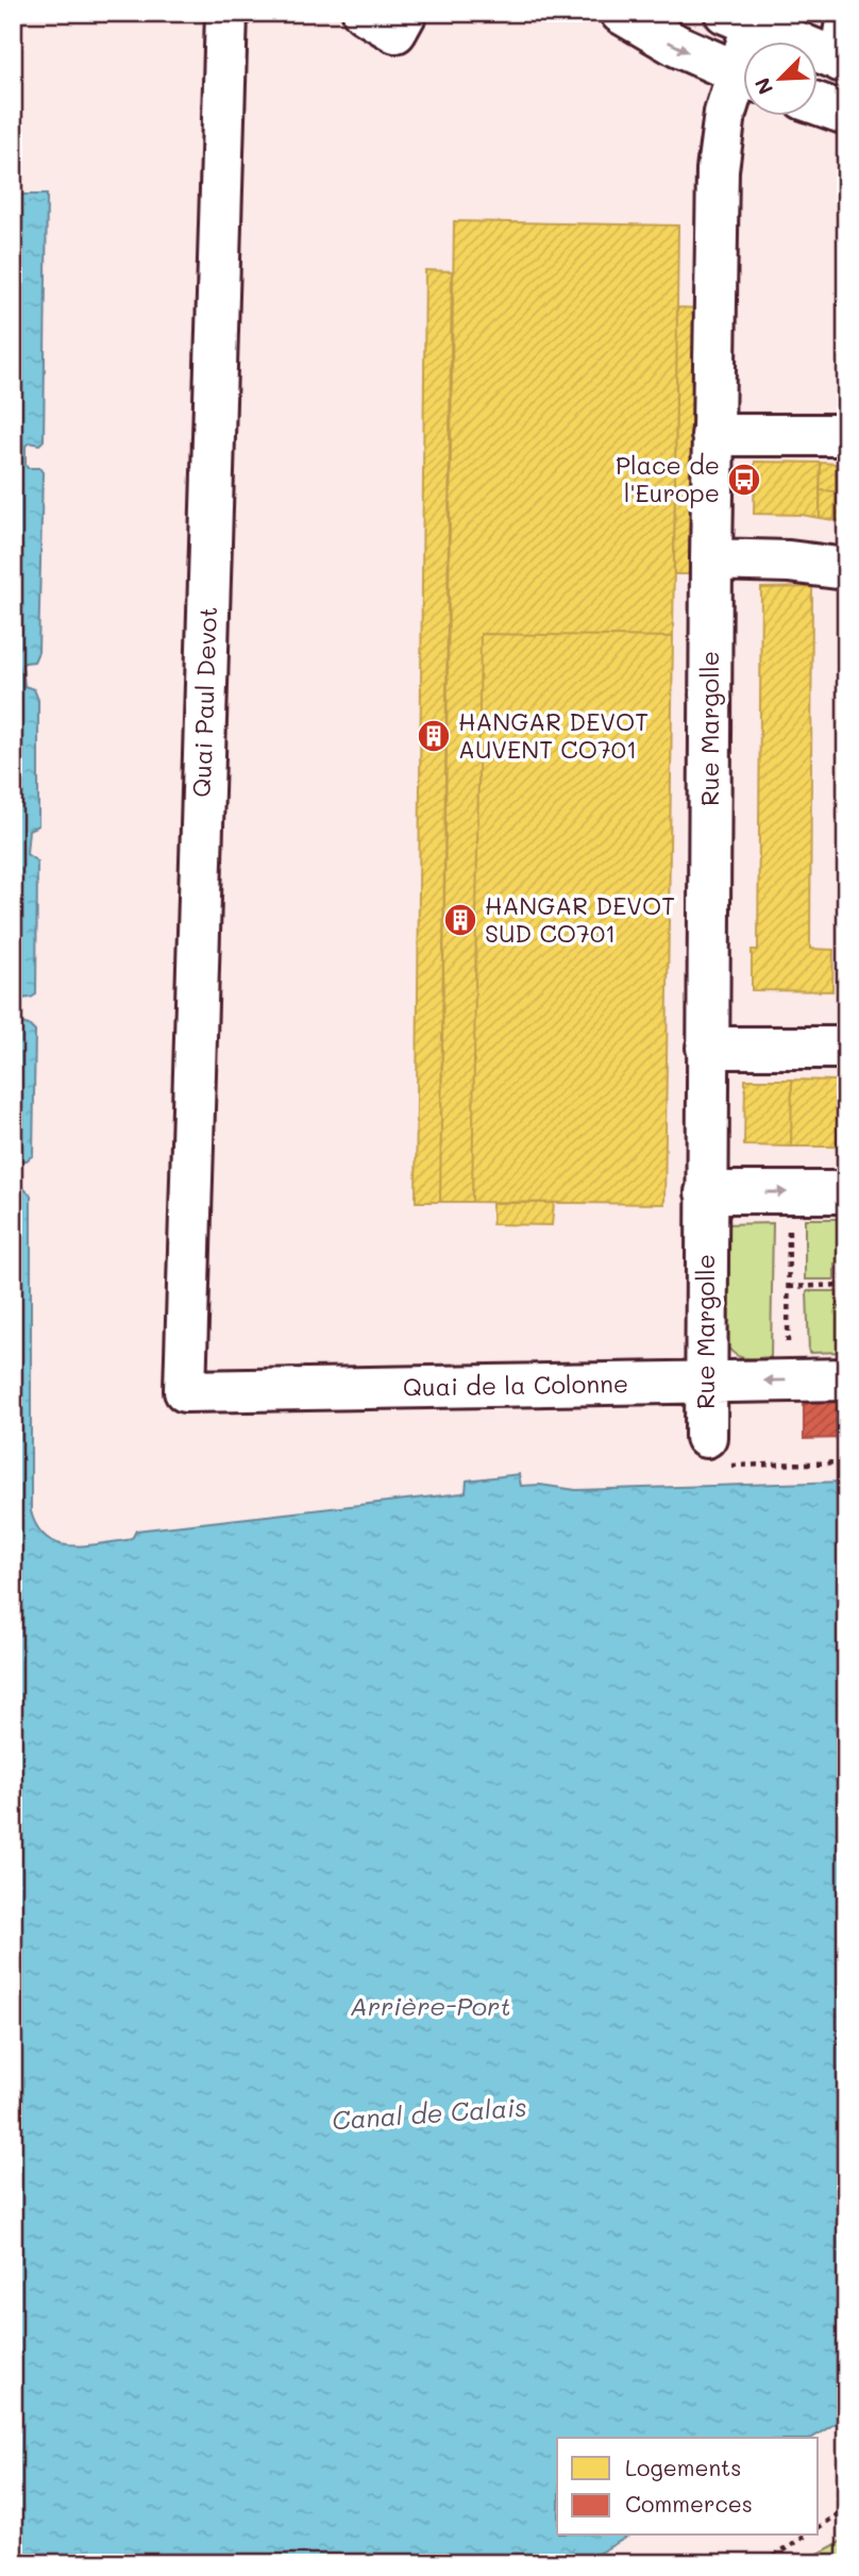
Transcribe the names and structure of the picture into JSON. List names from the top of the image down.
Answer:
{
  "streets": {
    "street": ["Quai Paul Devot", "Rue Margolle", "Quai de la Colonne"]
  },
  "crossings": [
    ["Quai Paul Devot", "Quai de la Colonne"],
    ["Rue Margolle", "Quai de la Colonne"]
  ],
  "water": ["Arrière-Port", "Canal de Calais"],
  "places": {
    "bus stop": ["Place de l'Europe"],
    "building": ["HANGAR DEVOT AUVENT CO701", "HANGAR DEVOT SUD CO701"]
  },
  "legend": ["Logements", "Commerces"],
  "north": "bottom left"
}
